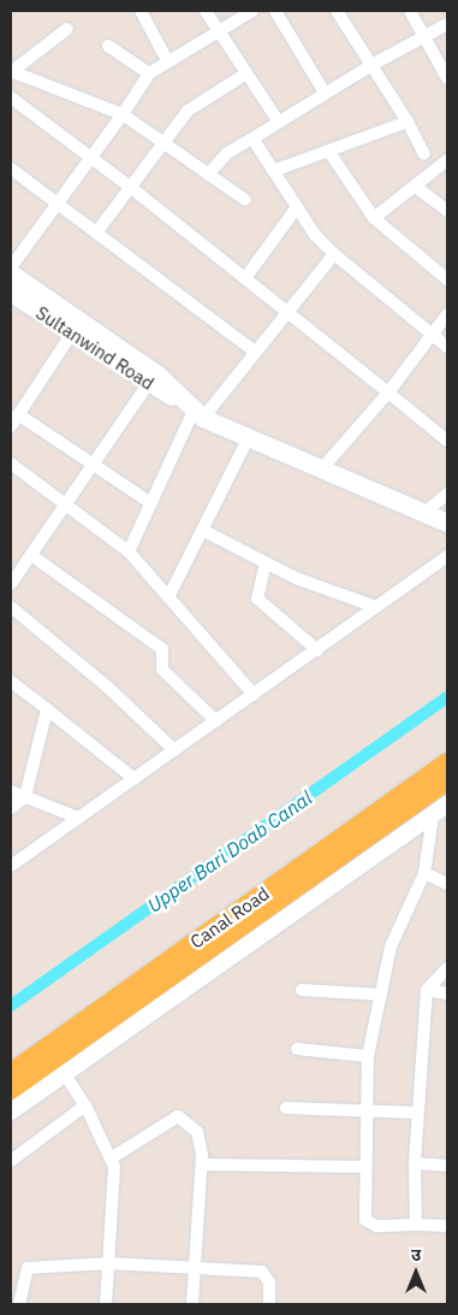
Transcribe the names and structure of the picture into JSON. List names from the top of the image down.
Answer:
{
  "streets": {
    "main road": ["Sultanwind Road", "Canal Road"]
  },
  "water": ["Upper Bari Doab Canal"],
  "north": "top"
}
